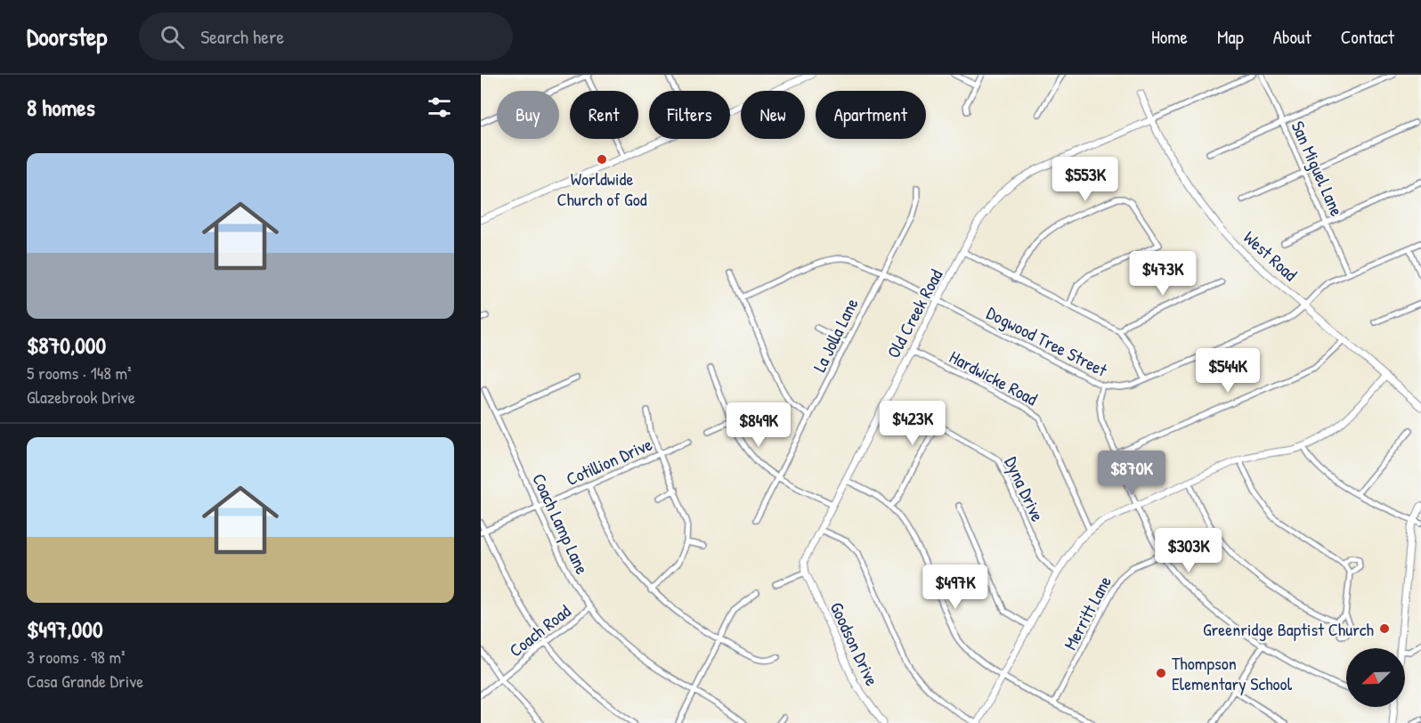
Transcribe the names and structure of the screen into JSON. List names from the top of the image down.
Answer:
{
  "streets": {
    "street": [
      "San Miguel Lane",
      "West Road",
      "Old Creek Road",
      "La Jolla Lane",
      "Dogwood Tree Street",
      "Hardwicke Road",
      "Cotillion Drive",
      "Dyna Drive",
      "Coach Lamp Lane",
      "Merritt Lane",
      "Coach Road",
      "Goodson Drive"
    ]
  },
  "crossings": [
    ["San Miguel Lane", "Dogwood Tree Street"],
    ["West Road", "Old Creek Road"],
    ["West Road", "Dogwood Tree Street"],
    ["Old Creek Road", "Dogwood Tree Street"],
    ["Old Creek Road", "Hardwicke Road"],
    ["Old Creek Road", "Goodson Drive"],
    ["La Jolla Lane", "Dogwood Tree Street"],
    ["Cotillion Drive", "Coach Lamp Lane"],
    ["Coach Lamp Lane", "Coach Road"]
  ],
  "places": ["Worldwide Church of God", "Greenridge Baptist Church", "Thompson Elementary School"],
  "north": "bottom left",
  "page": {
    "header": "Doorstep",
    "search": "Search here",
    "nav": [
      "Home",
      "Map",
      "About",
      "Contact"
    ],
    "heading": "8 homes",
    "chip": [
      "Buy",
      "Rent",
      "Filters",
      "New",
      "Apartment"
    ],
    "list": [
      {
        "name": "$870,000",
        "note": "5 rooms · 148 m² · Glazebrook Drive"
      },
      {
        "name": "$497,000",
        "note": "3 rooms · 98 m² · Casa Grande Drive"
      }
    ],
    "price": [
      "$553K",
      "$473K",
      "$544K",
      "$423K",
      "$849K",
      "$870K",
      "$303K",
      "$497K"
    ]
  }
}
